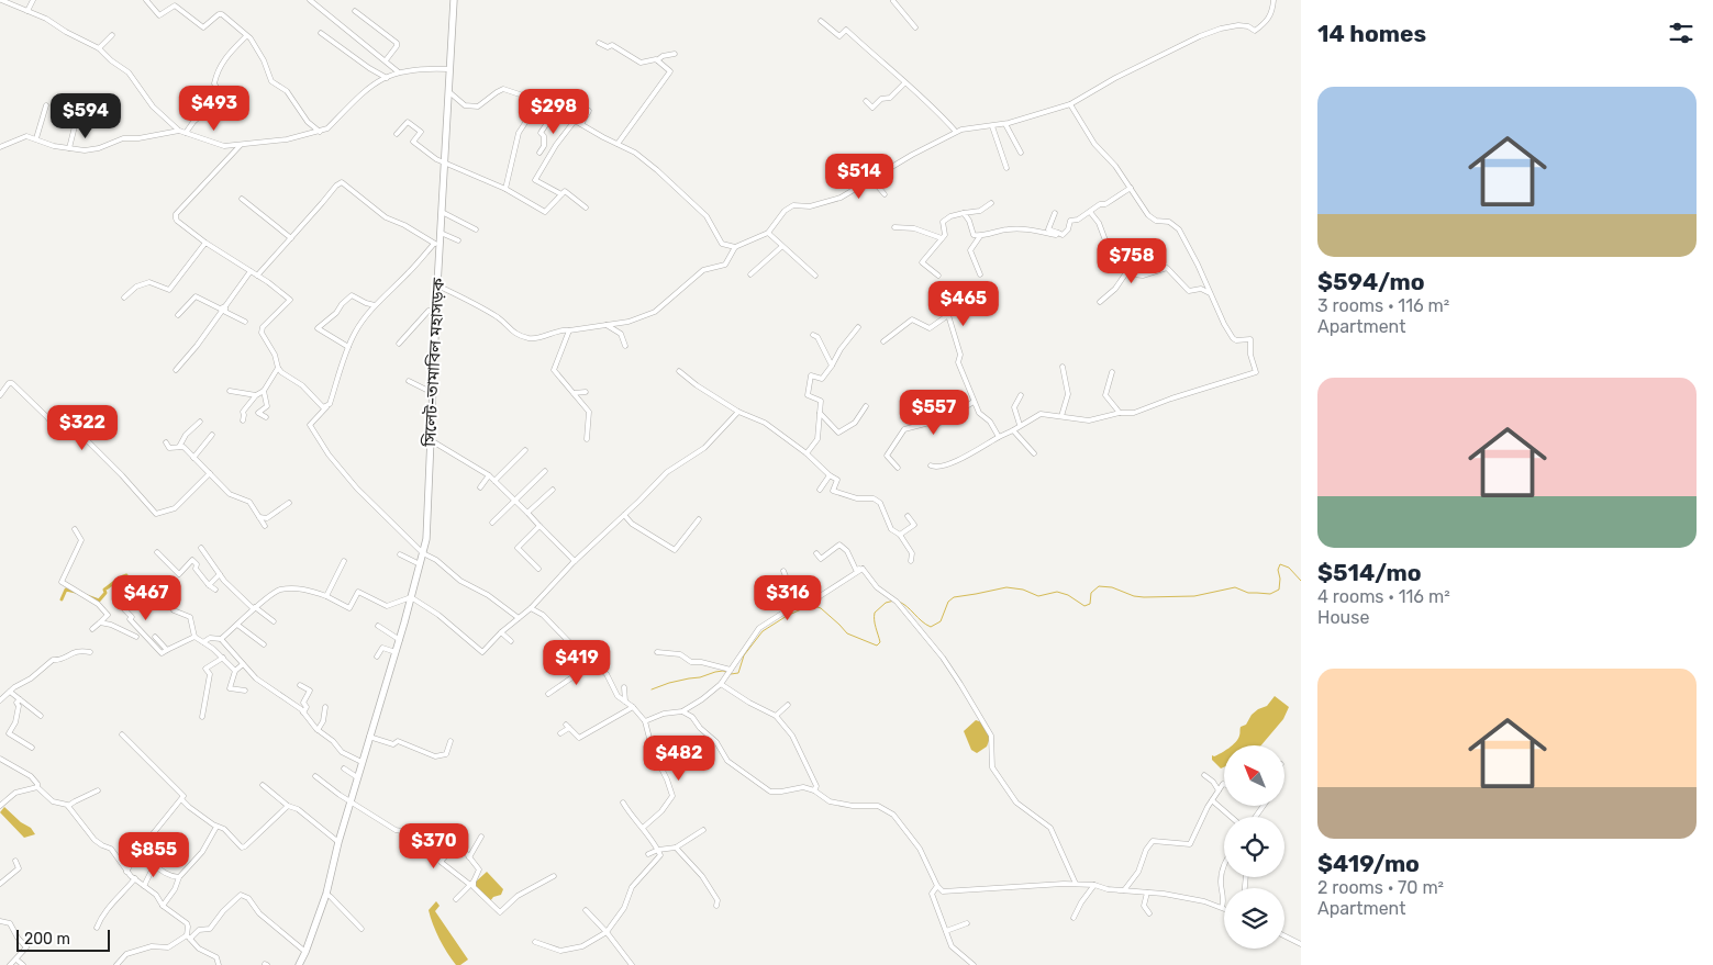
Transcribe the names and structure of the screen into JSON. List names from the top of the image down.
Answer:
{
  "streets": {
    "highway": ["সিলেট-তামাবিল মহাসড়ক"]
  },
  "scale_bar": "200 m",
  "north": "top left",
  "page": {
    "heading": "14 homes",
    "list": [
      {
        "name": "$594/mo",
        "note": "3 rooms · 116 m² · Apartment"
      },
      {
        "name": "$514/mo",
        "note": "4 rooms · 116 m² · House"
      },
      {
        "name": "$419/mo",
        "note": "2 rooms · 70 m² · Apartment"
      }
    ],
    "price": [
      "$493",
      "$298",
      "$594",
      "$514",
      "$758",
      "$465",
      "$557",
      "$322",
      "$467",
      "$316",
      "$419",
      "$482",
      "$370",
      "$855"
    ],
    "scale": "200 m"
  }
}
